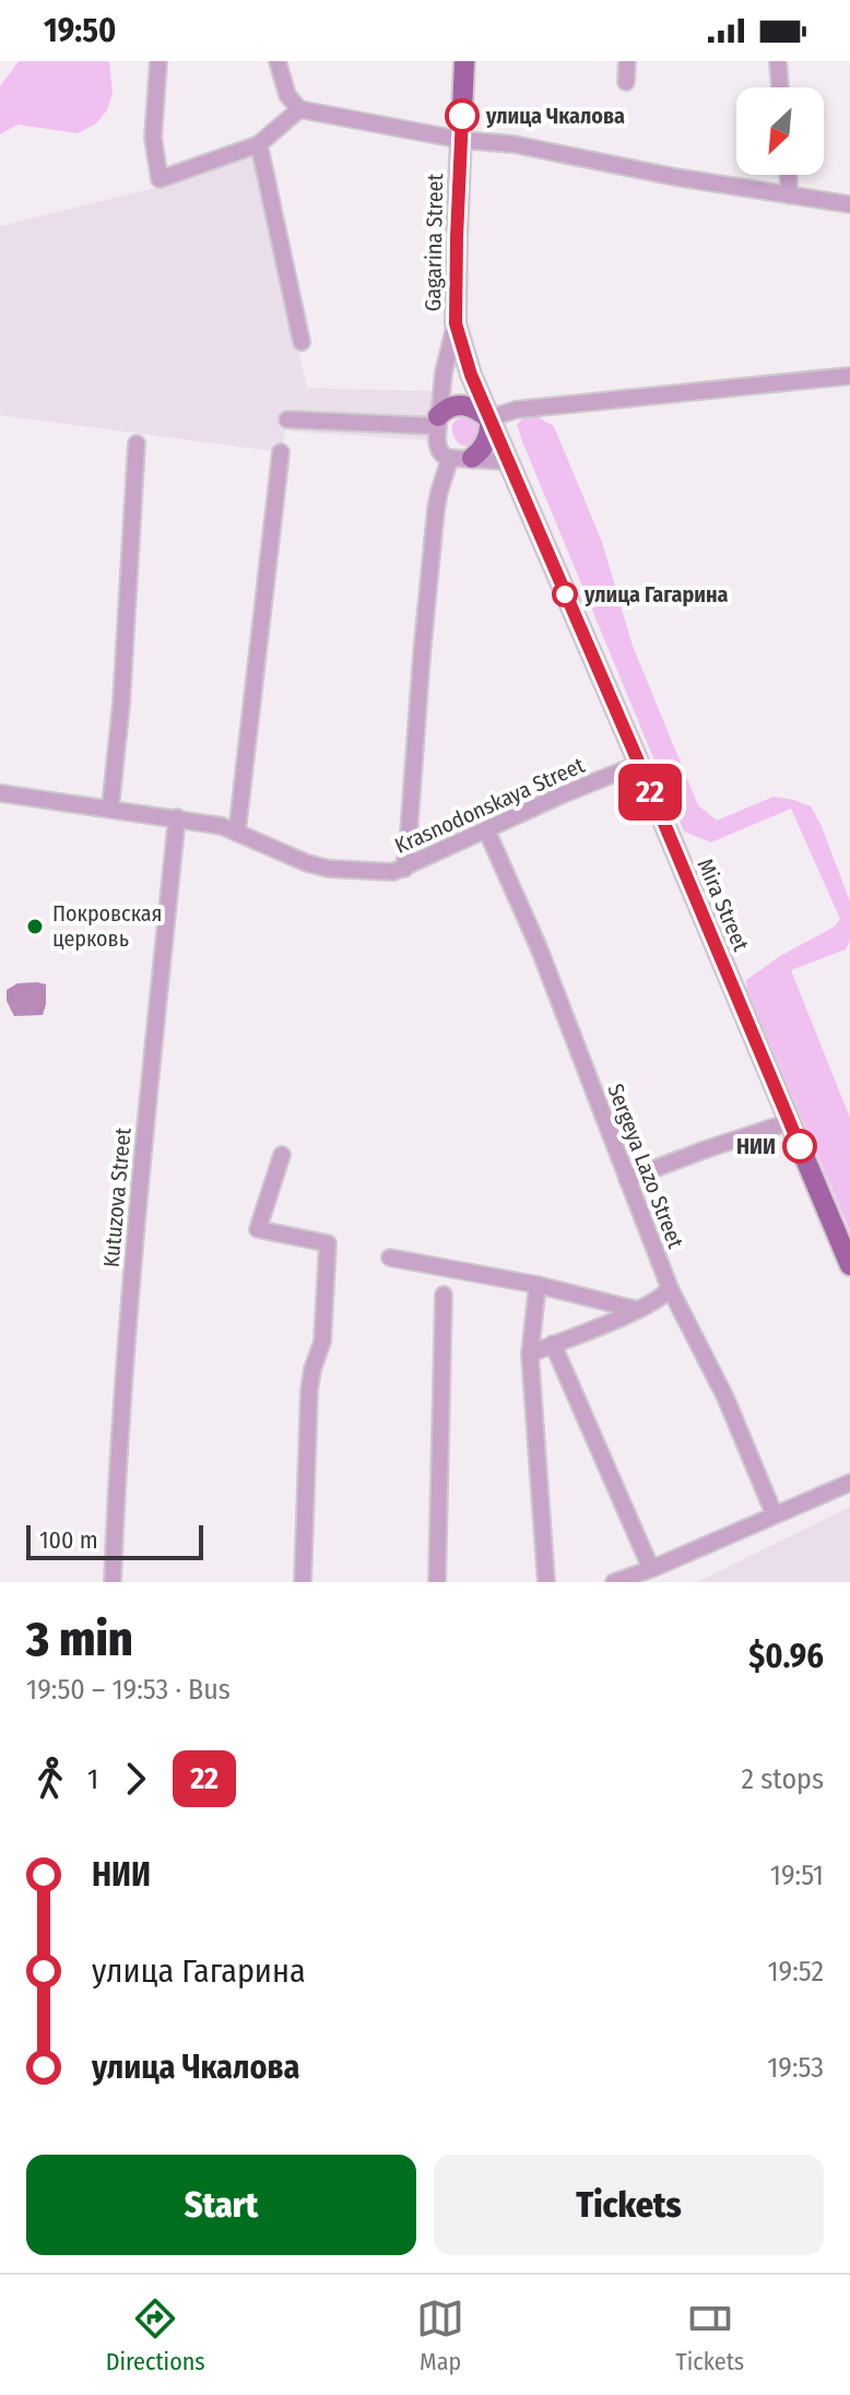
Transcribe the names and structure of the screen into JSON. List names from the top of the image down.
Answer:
{
  "streets": {
    "main road": ["Gagarina Street", "Mira Street"],
    "street": ["Krasnodonskaya Street", "Sergeya Lazo Street", "Kutuzova Street"]
  },
  "crossings": [
    ["Gagarina Street", "Mira Street"],
    ["Krasnodonskaya Street", "Mira Street"],
    ["Krasnodonskaya Street", "Sergeya Lazo Street"],
    ["Krasnodonskaya Street", "Kutuzova Street"]
  ],
  "places": [
    "улица Чкалова",
    "улица Гагарина",
    "Покровская церковь",
    "НИИ"
  ],
  "lines": ["bus line 22"],
  "scale_bar": "100 m",
  "north": "bottom left",
  "page": {
    "status": "19:50",
    "on_map": "22",
    "scale": "100 m",
    "heading": ["3 min", "19:50 – 19:53 · Bus", "$0.96"],
    "legs": ["1", "22", "2 stops"],
    "list": [
      {
        "name": "НИИ",
        "value": "19:51"
      },
      {
        "name": "улица Гагарина",
        "value": "19:52"
      },
      {
        "name": "улица Чкалова",
        "value": "19:53"
      }
    ],
    "buttons": ["Start", "Tickets"],
    "tabs": ["Directions", "Map", "Tickets"]
  }
}
